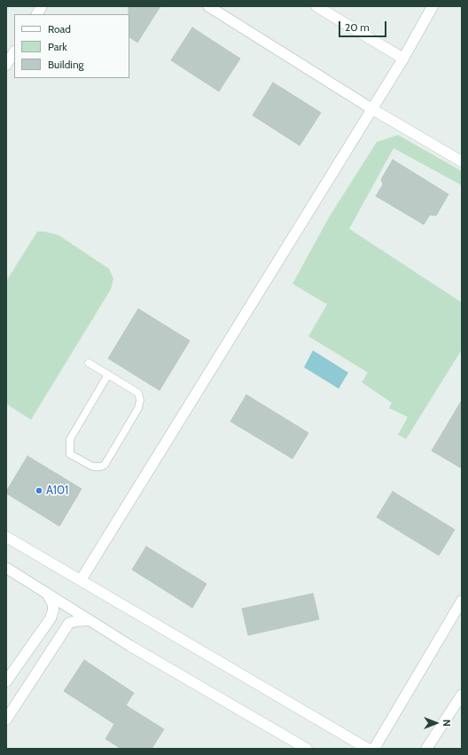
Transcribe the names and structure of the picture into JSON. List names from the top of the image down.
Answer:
{
  "places": ["A101"],
  "legend": ["Road", "Park", "Building"],
  "scale_bar": "20 m",
  "north": "right"
}
